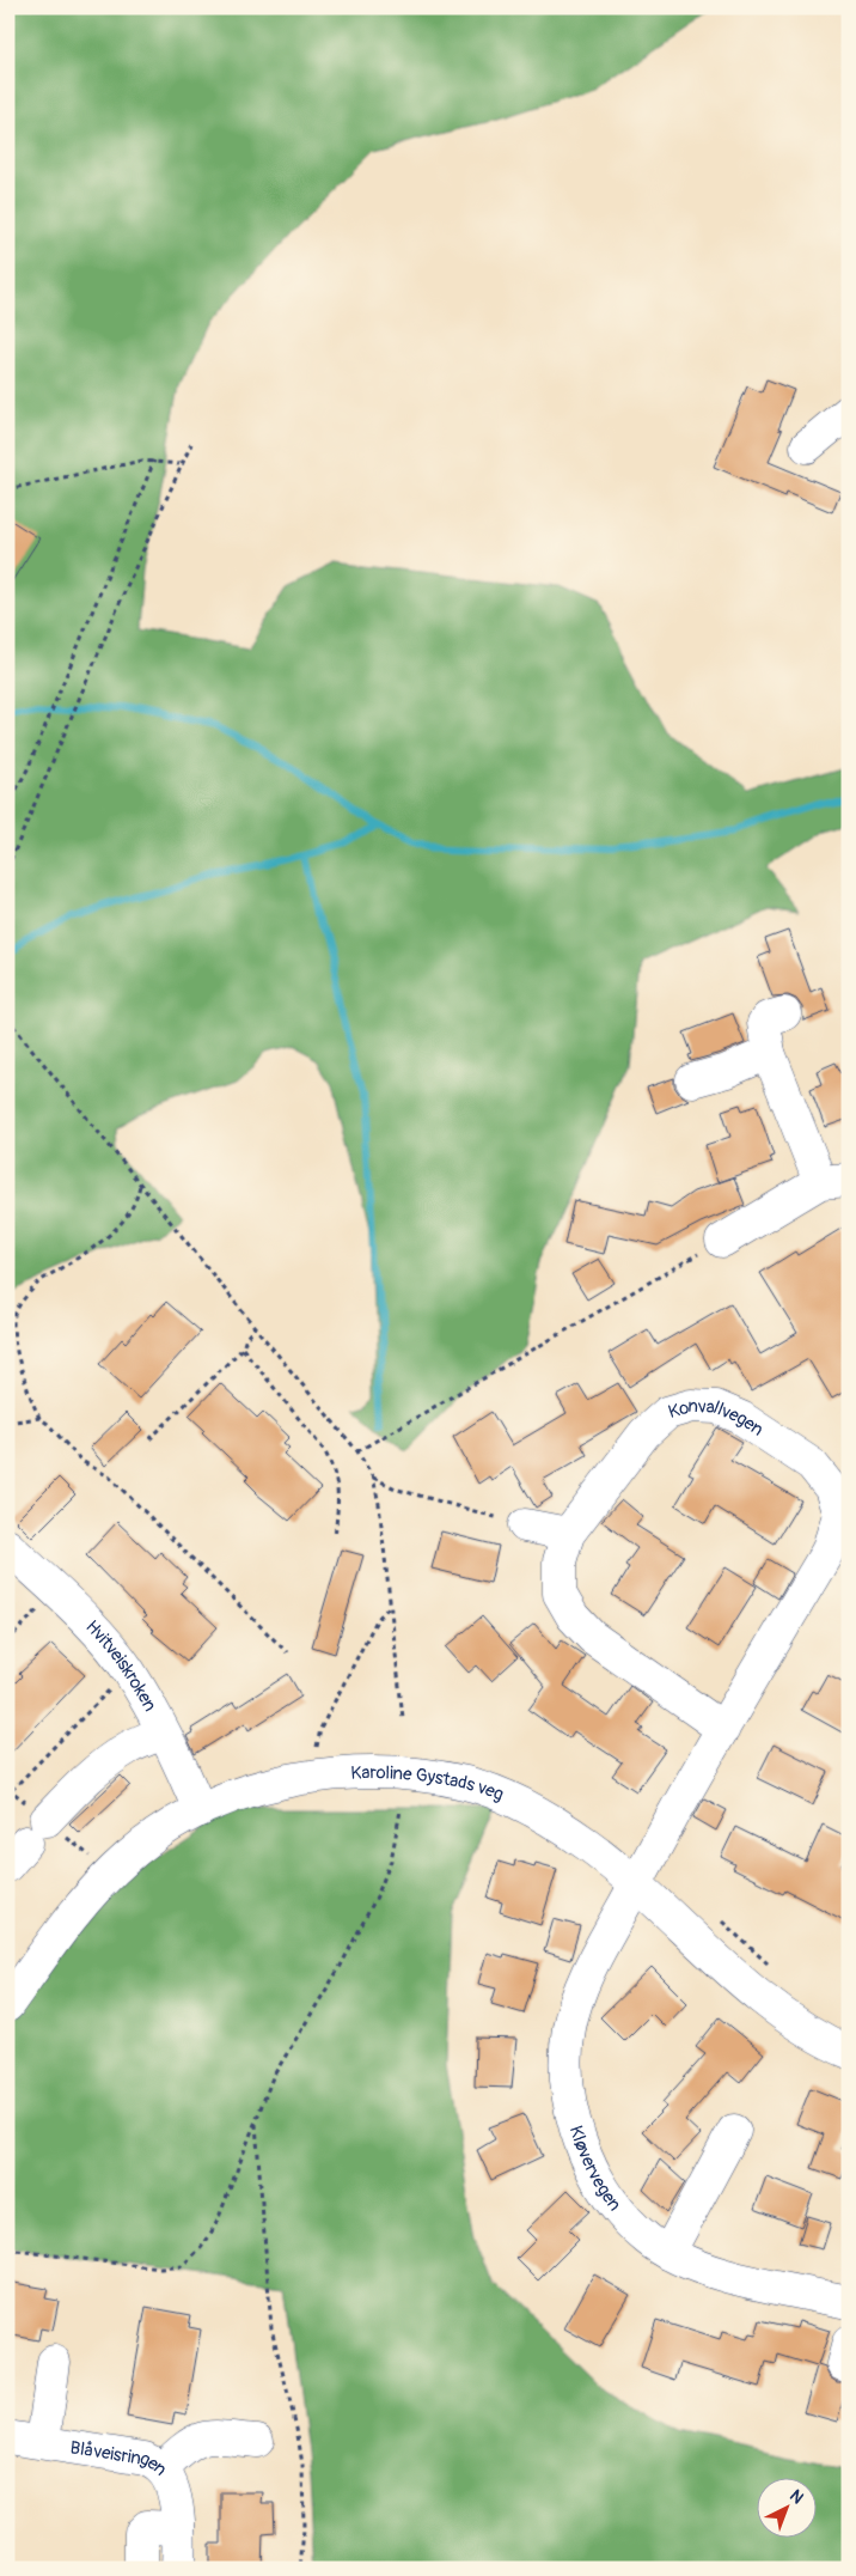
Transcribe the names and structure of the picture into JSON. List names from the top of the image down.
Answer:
{
  "streets": {
    "street": [
      "Konvallvegen",
      "Hvitveiskroken",
      "Karoline Gystads veg",
      "Kløvervegen",
      "Blåveisringen"
    ]
  },
  "crossings": [
    ["Konvallvegen", "Karoline Gystads veg"],
    ["Konvallvegen", "Kløvervegen"],
    ["Hvitveiskroken", "Karoline Gystads veg"],
    ["Karoline Gystads veg", "Kløvervegen"]
  ],
  "north": "top right"
}
